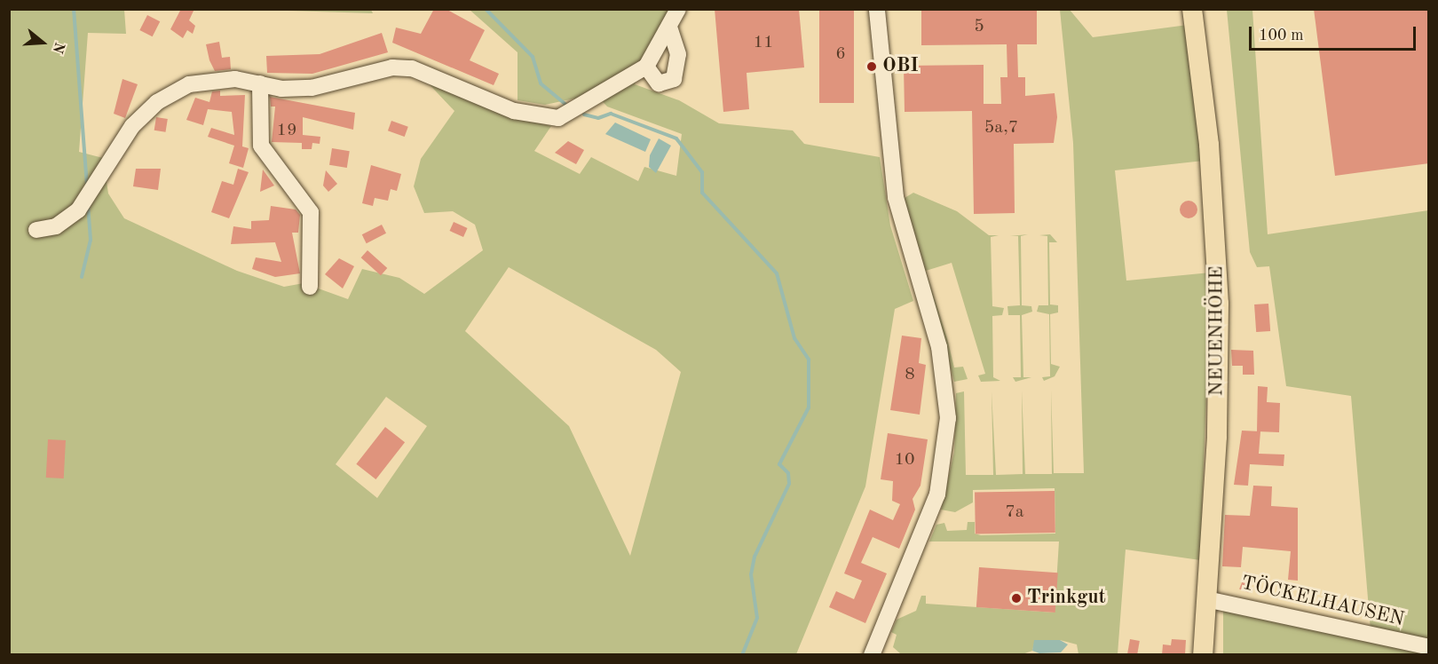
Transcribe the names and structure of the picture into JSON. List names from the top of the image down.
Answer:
{
  "streets": {
    "main road": ["NEUENHÖHE"],
    "street": ["TÖCKELHAUSEN"]
  },
  "crossings": [
    ["NEUENHÖHE", "TÖCKELHAUSEN"]
  ],
  "places": ["OBI", "Trinkgut"],
  "house_numbers": [
    "5",
    "11",
    "6",
    "5a,7",
    "19",
    "8",
    "10",
    "7a"
  ],
  "scale_bar": "100 m",
  "north": "right"
}
